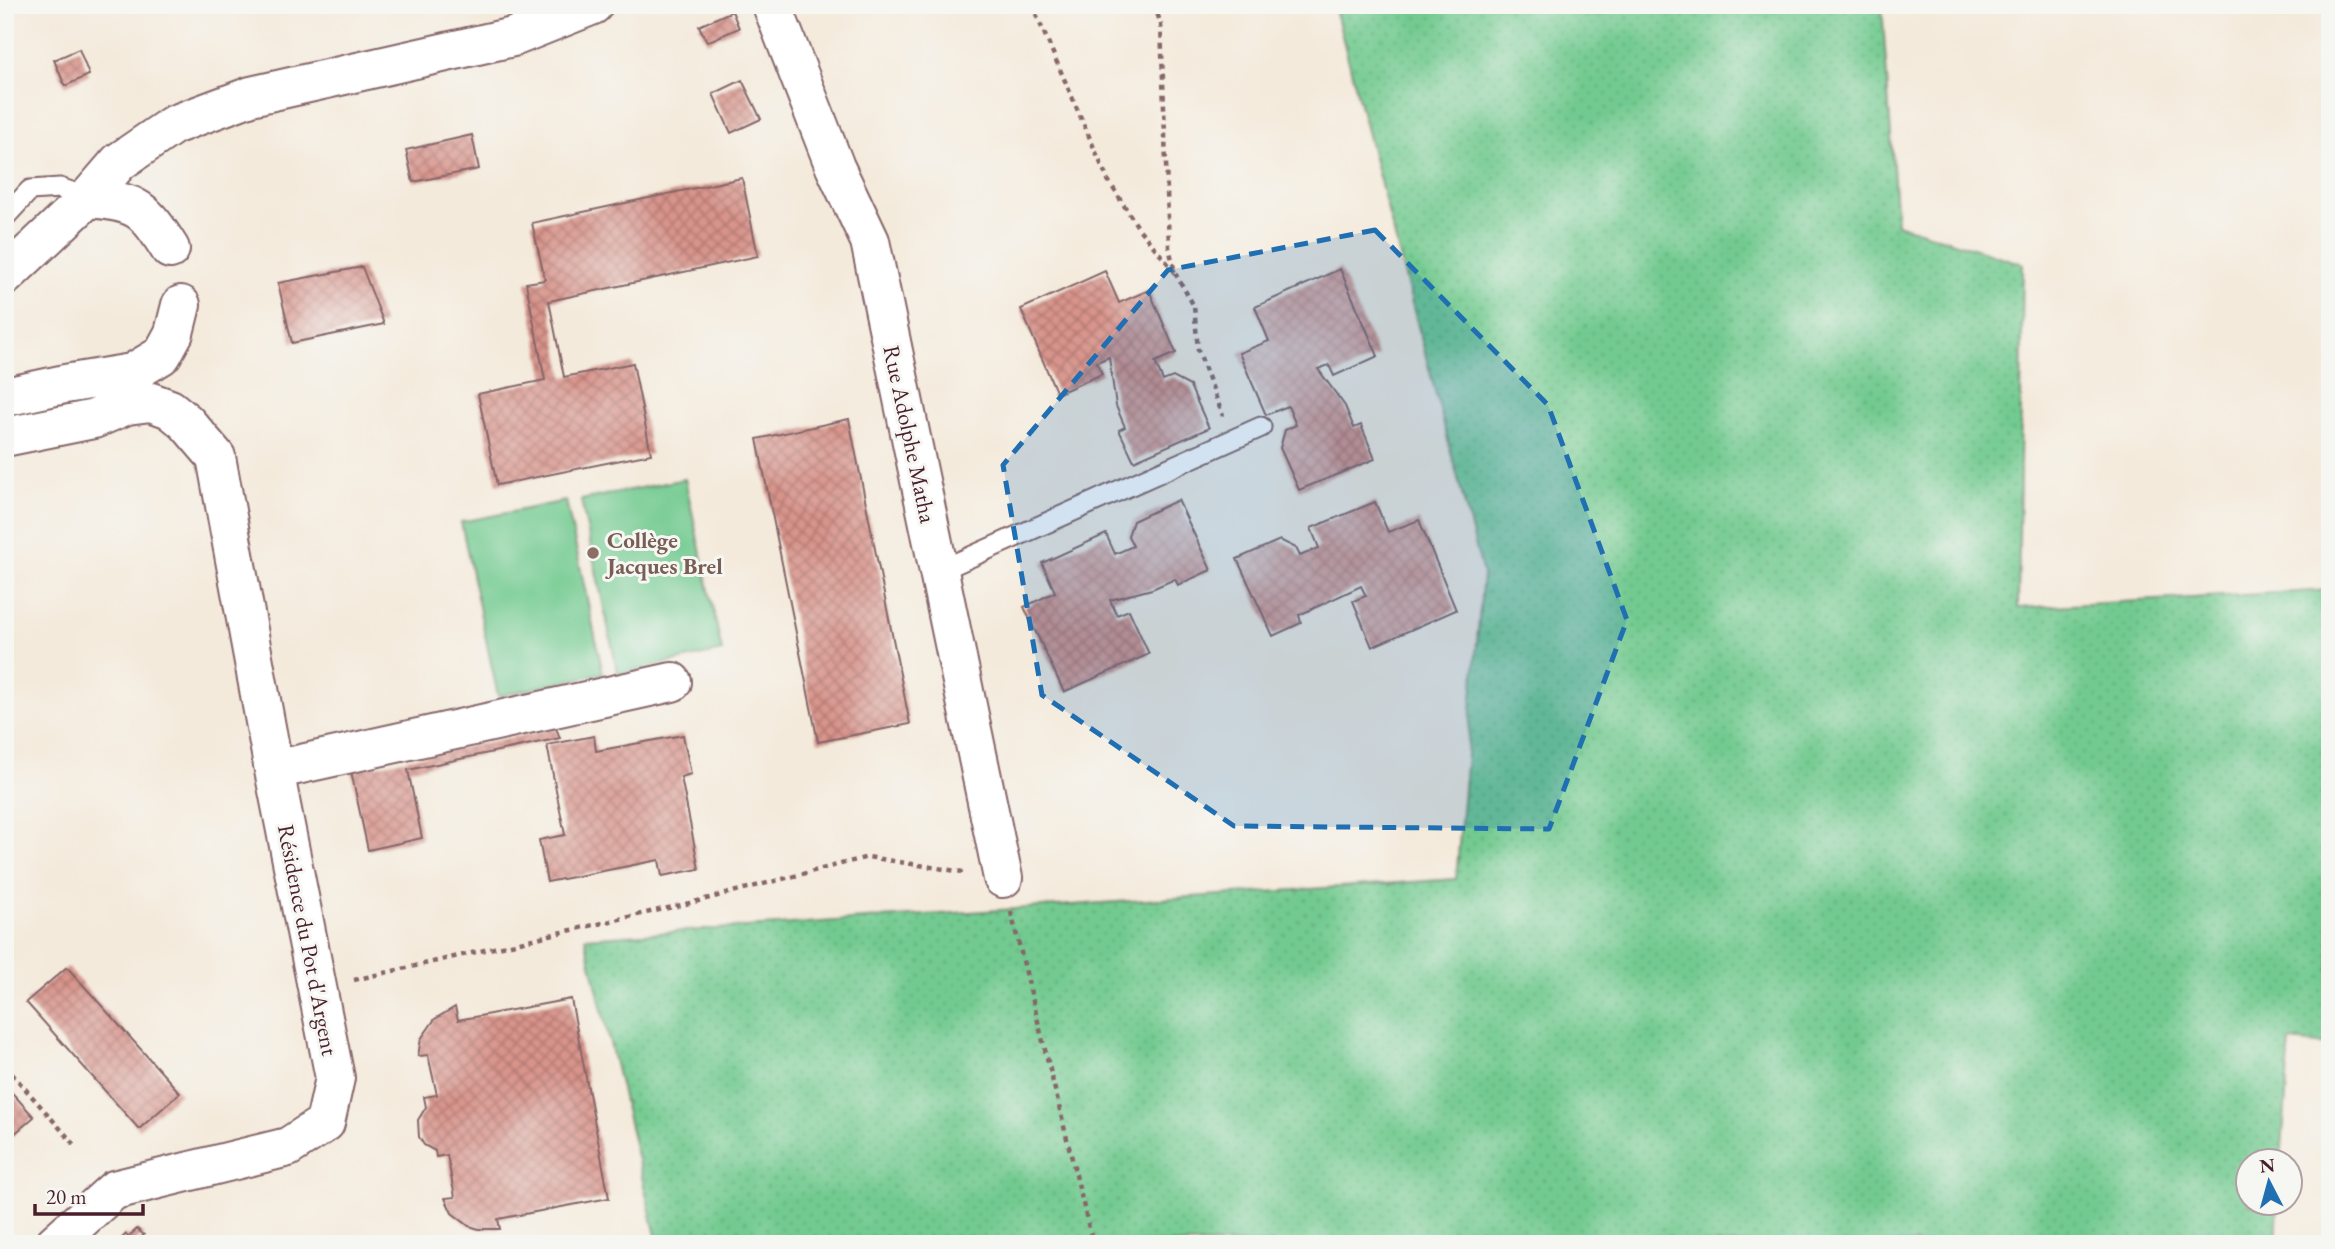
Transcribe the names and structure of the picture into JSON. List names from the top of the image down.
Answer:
{
  "streets": {
    "street": ["Rue Adolphe Matha", "Résidence du Pot d'Argent"]
  },
  "places": ["Collège Jacques Brel"],
  "scale_bar": "20 m",
  "north": "top"
}
